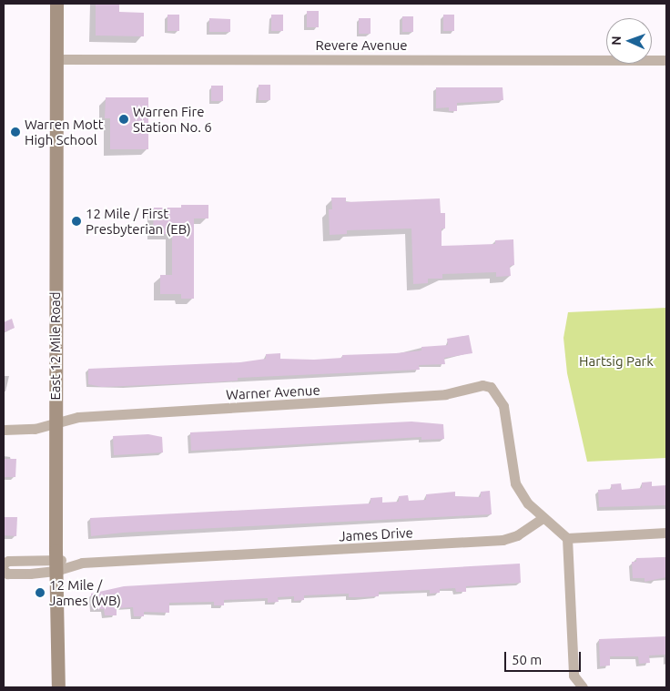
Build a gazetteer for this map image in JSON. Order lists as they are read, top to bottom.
{
  "streets": {
    "main road": ["East 12 Mile Road"],
    "street": ["Revere Avenue", "Warner Avenue", "James Drive"]
  },
  "crossings": [
    ["Revere Avenue", "East 12 Mile Road"],
    ["East 12 Mile Road", "Warner Avenue"],
    ["East 12 Mile Road", "James Drive"],
    ["Warner Avenue", "James Drive"]
  ],
  "parks": ["Hartsig Park"],
  "places": [
    "Warren Fire Station No. 6",
    "Warren Mott High School",
    "12 Mile / First Presbyterian (EB)",
    "12 Mile / James (WB)"
  ],
  "scale_bar": "50 m",
  "north": "left"
}
